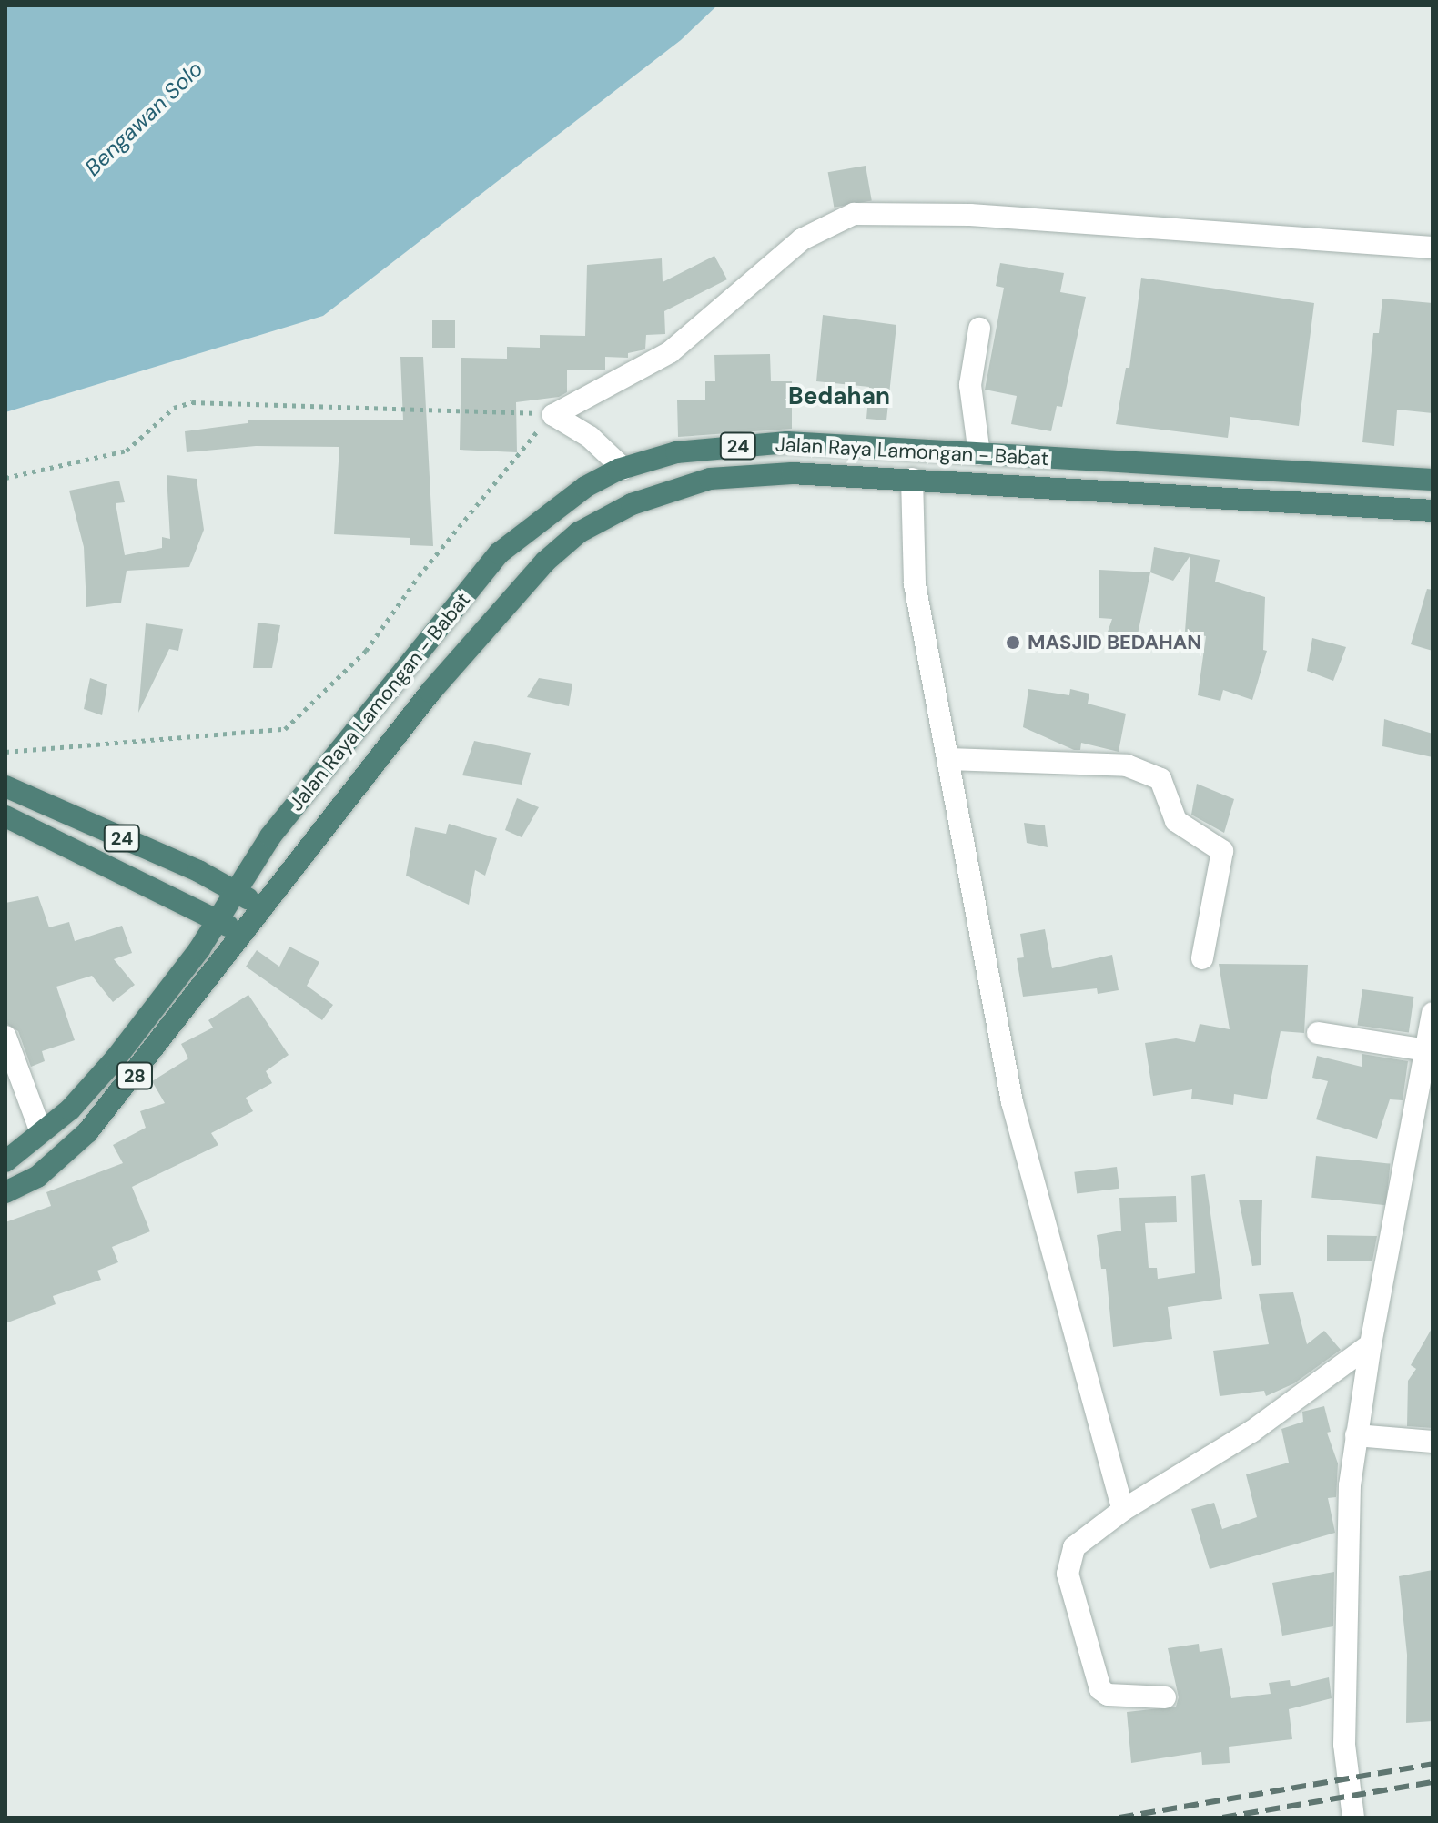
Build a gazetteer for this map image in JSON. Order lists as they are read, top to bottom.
{
  "streets": {
    "highway": ["24", "Jalan Raya Lamongan - Babat", "28"]
  },
  "crossings": [
    ["24", "Jalan Raya Lamongan - Babat"],
    ["24", "28"],
    ["Jalan Raya Lamongan - Babat", "28"]
  ],
  "districts": ["Bedahan"],
  "water": ["Bengawan Solo"],
  "places": ["MASJID BEDAHAN"]
}
